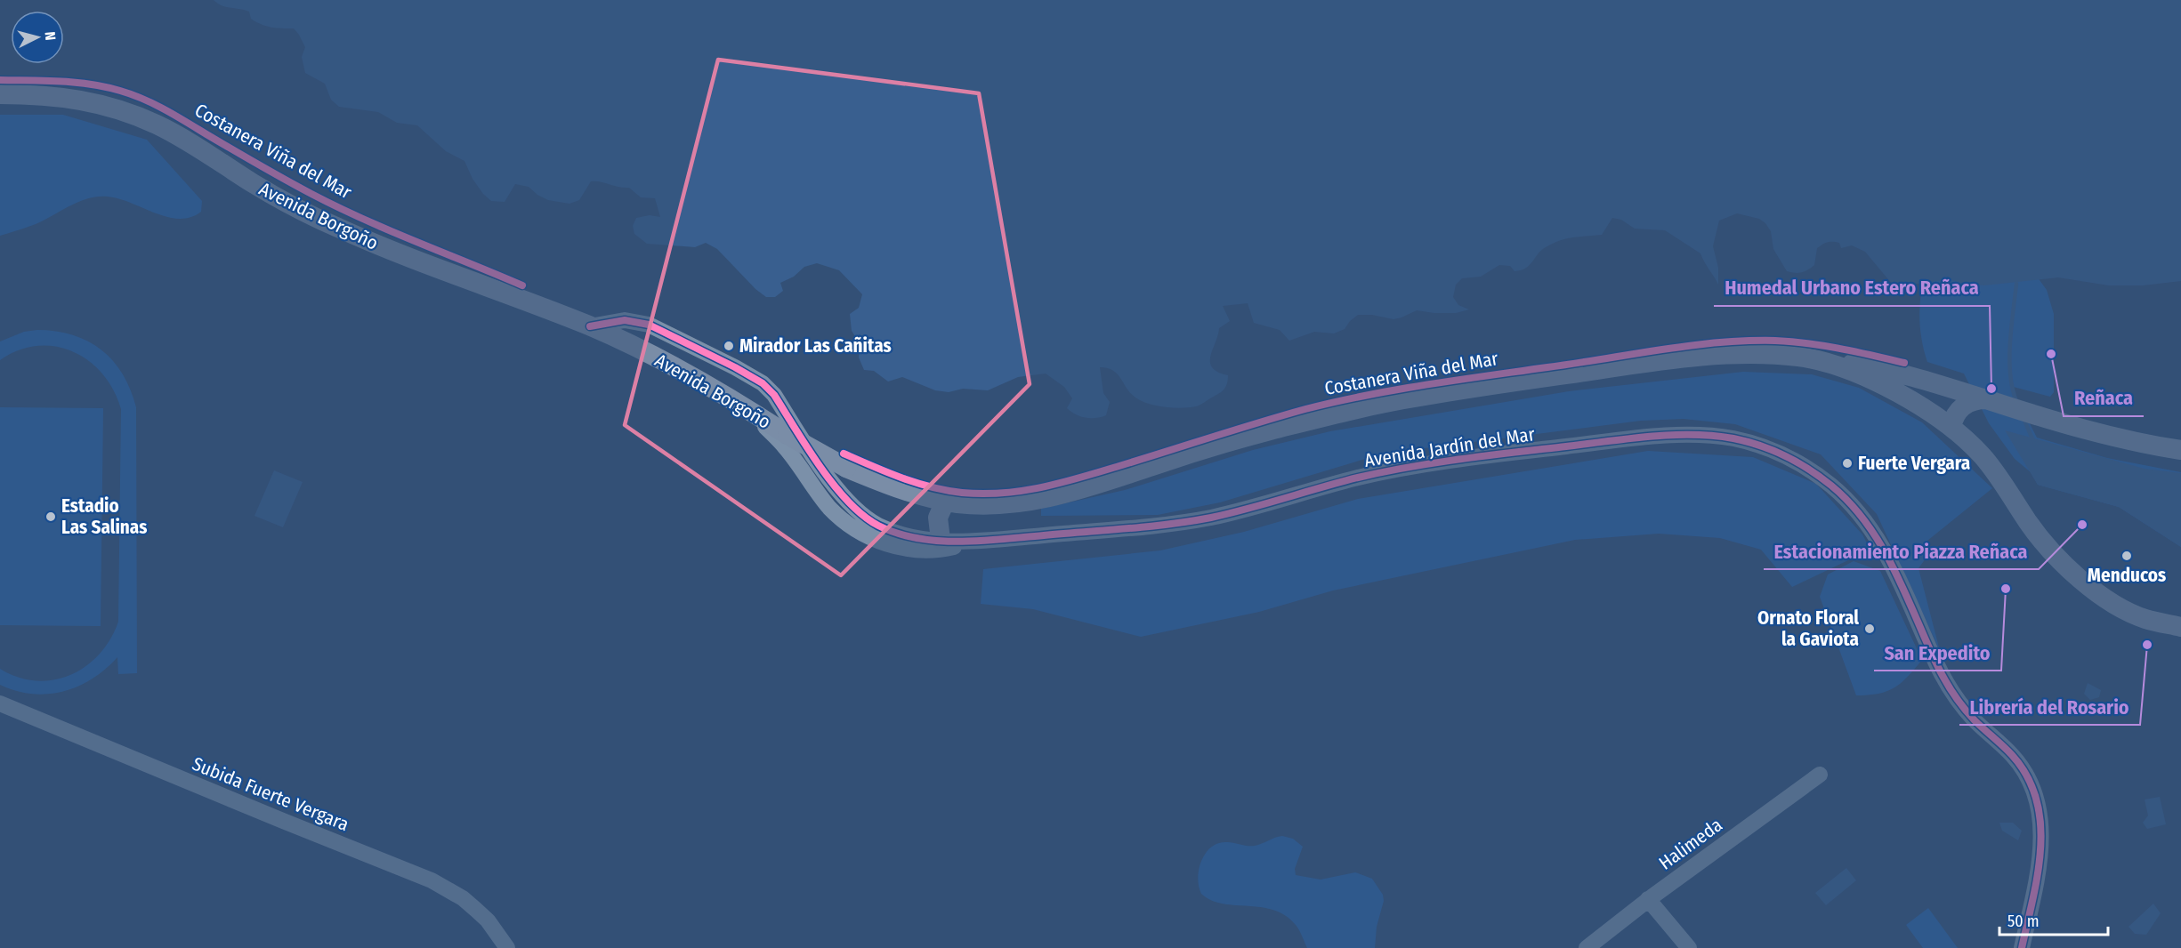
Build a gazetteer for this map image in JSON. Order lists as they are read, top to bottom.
{
  "streets": {
    "main road": ["Avenida Borgoño"],
    "street": ["Avenida Jardín del Mar", "Subida Fuerte Vergara", "Halimeda"],
    "cycle path": ["Costanera Viña del Mar"]
  },
  "crossings": [
    ["Avenida Borgoño", "Avenida Jardín del Mar"]
  ],
  "places": [
    "Mirador Las Cañitas",
    "Reñaca",
    "Humedal Urbano Estero Reñaca",
    "Fuerte Vergara",
    "Estadio Las Salinas",
    "Estacionamiento Piazza Reñaca",
    "Menducos",
    "San Expedito",
    "Ornato Floral la Gaviota",
    "Librería del Rosario"
  ],
  "scale_bar": "50 m",
  "north": "right"
}
